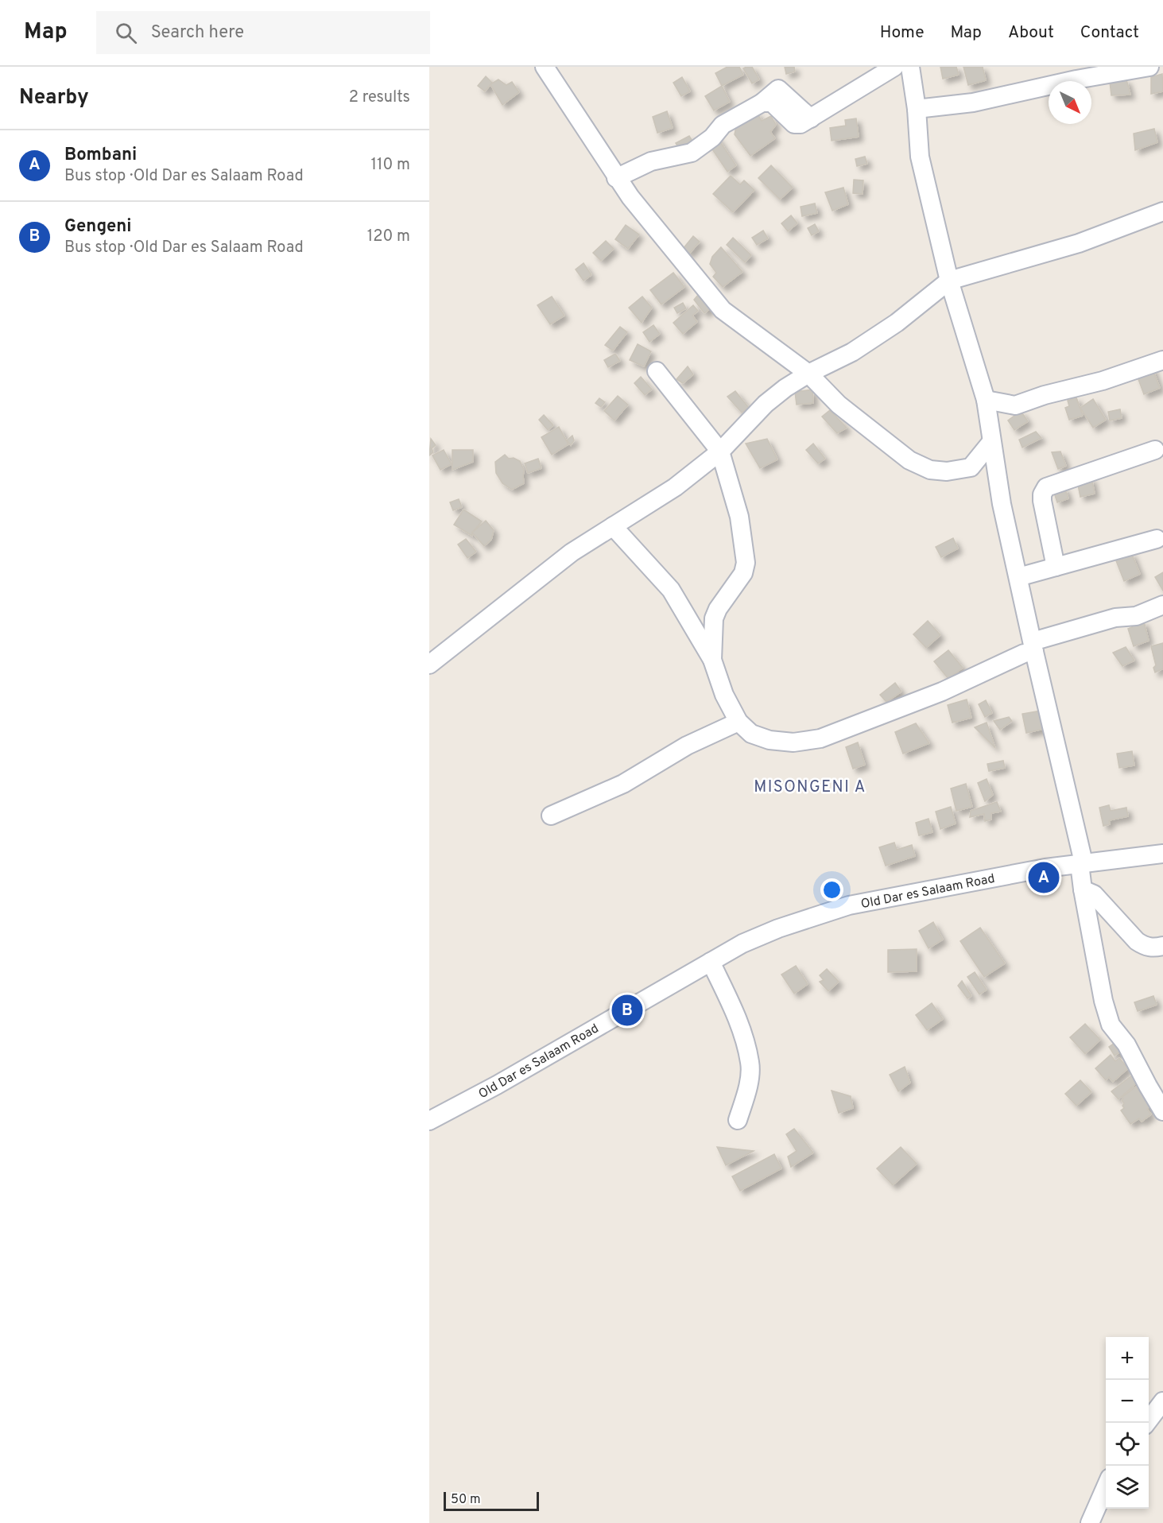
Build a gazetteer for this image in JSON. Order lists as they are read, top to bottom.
{
  "streets": {
    "street": ["Old Dar es Salaam Road"]
  },
  "districts": ["MISONGENI A"],
  "scale_bar": "50 m",
  "north": "bottom right",
  "page": {
    "header": "Map",
    "search": "Search here",
    "nav": [
      "Home",
      "Map",
      "About",
      "Contact"
    ],
    "heading": ["Nearby", "2 results"],
    "list": [
      {
        "mark": "A",
        "name": "Bombani",
        "note": "Bus stop · Old Dar es Salaam Road",
        "value": "110 m"
      },
      {
        "mark": "B",
        "name": "Gengeni",
        "note": "Bus stop · Old Dar es Salaam Road",
        "value": "120 m"
      }
    ],
    "pins": ["A", "B"],
    "map_buttons": ["+", "−"],
    "scale": "50 m"
  }
}
